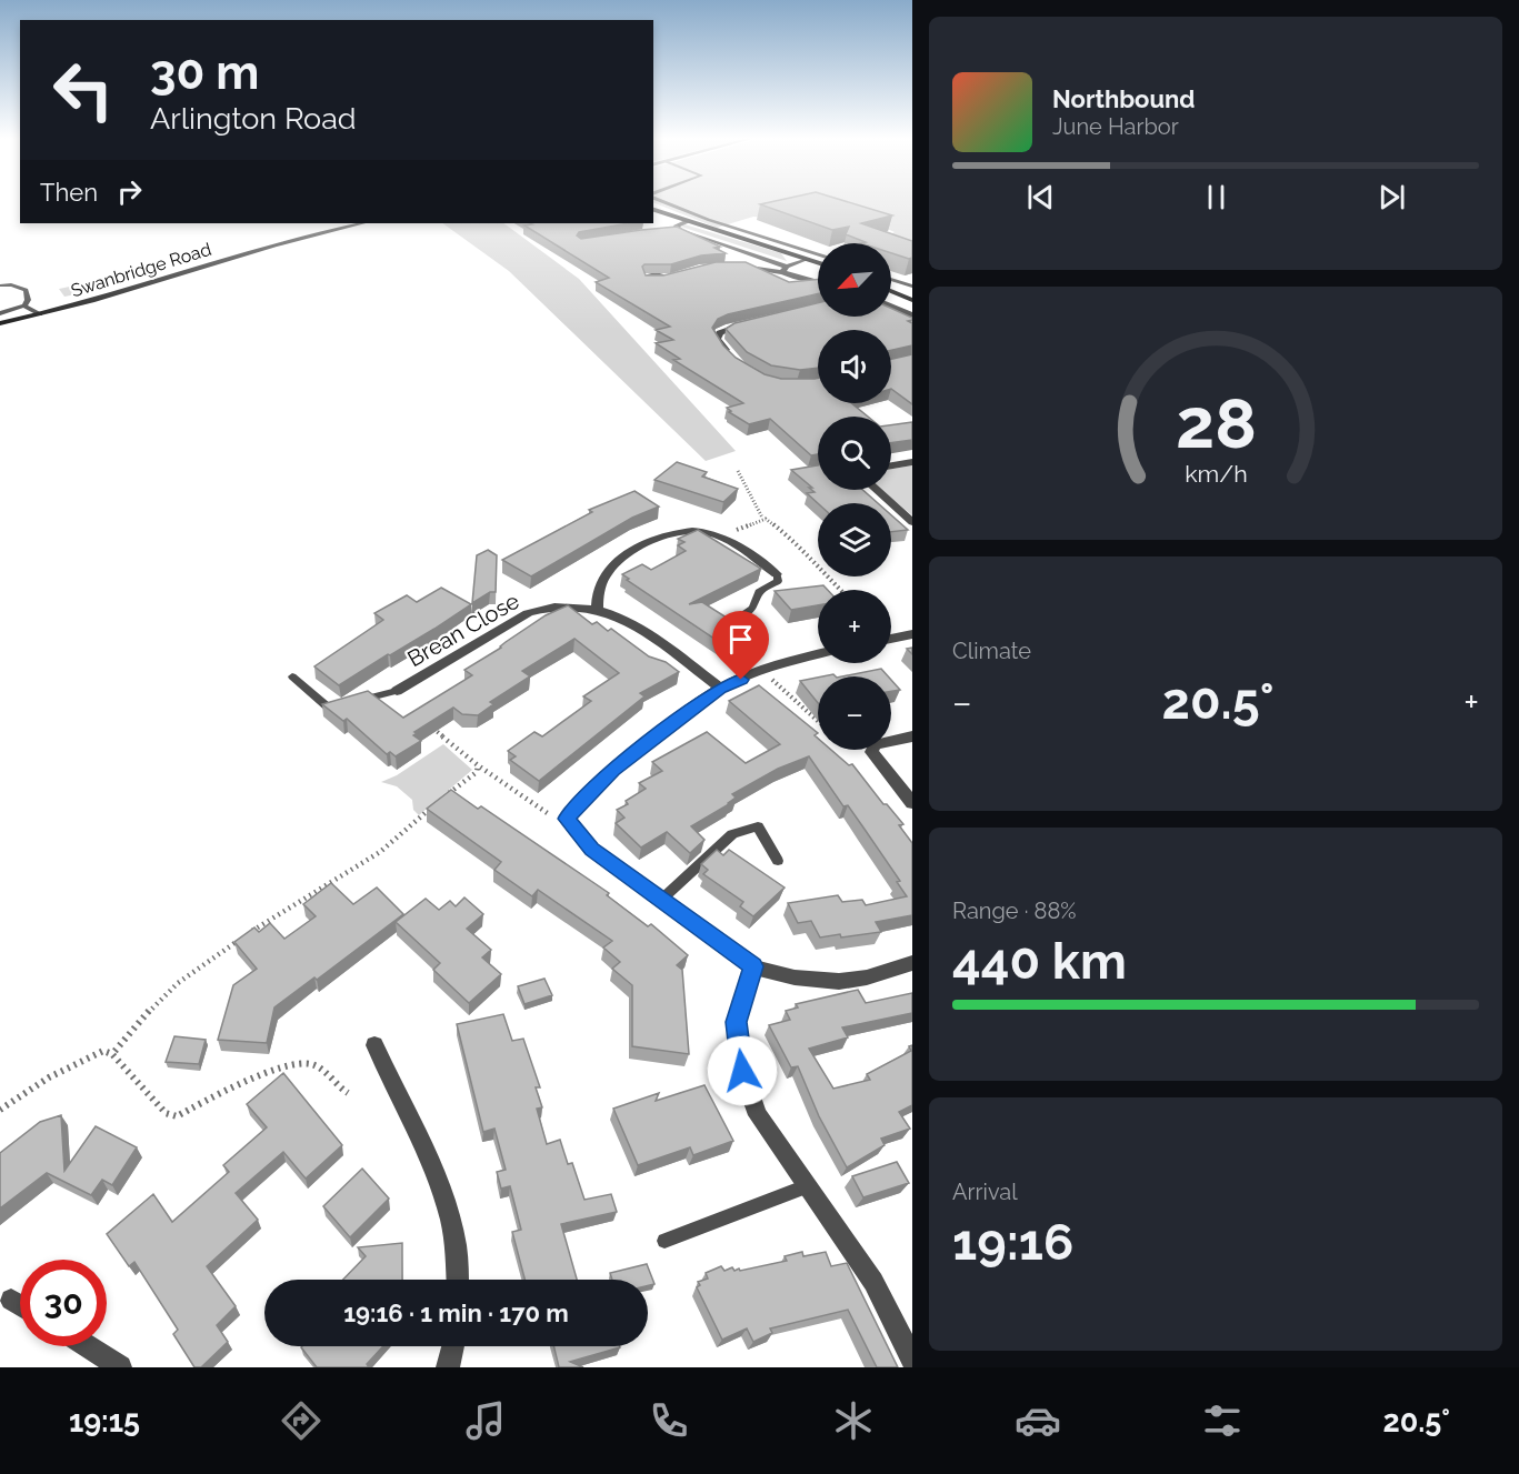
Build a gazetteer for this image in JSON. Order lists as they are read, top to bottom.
{
  "streets": {
    "street": ["Swanbridge Road", "Brean Close"]
  },
  "north": "bottom left",
  "page": {
    "turn": ["30 m", "Arlington Road"],
    "song": ["Northbound", "June Harbor"],
    "then": "Then",
    "map_buttons": ["+", "−"],
    "tile": [
      "Climate",
      ["Range · 88%", "440 km"],
      ["Arrival", "19:16"]
    ],
    "heat": ["−", "20.5°", "+"],
    "limit": "30",
    "trip": "19:16 · 1 min · 170 m",
    "tabs": ["19:15", "20.5°"],
    "gauge": ["28", "km/h"]
  }
}
